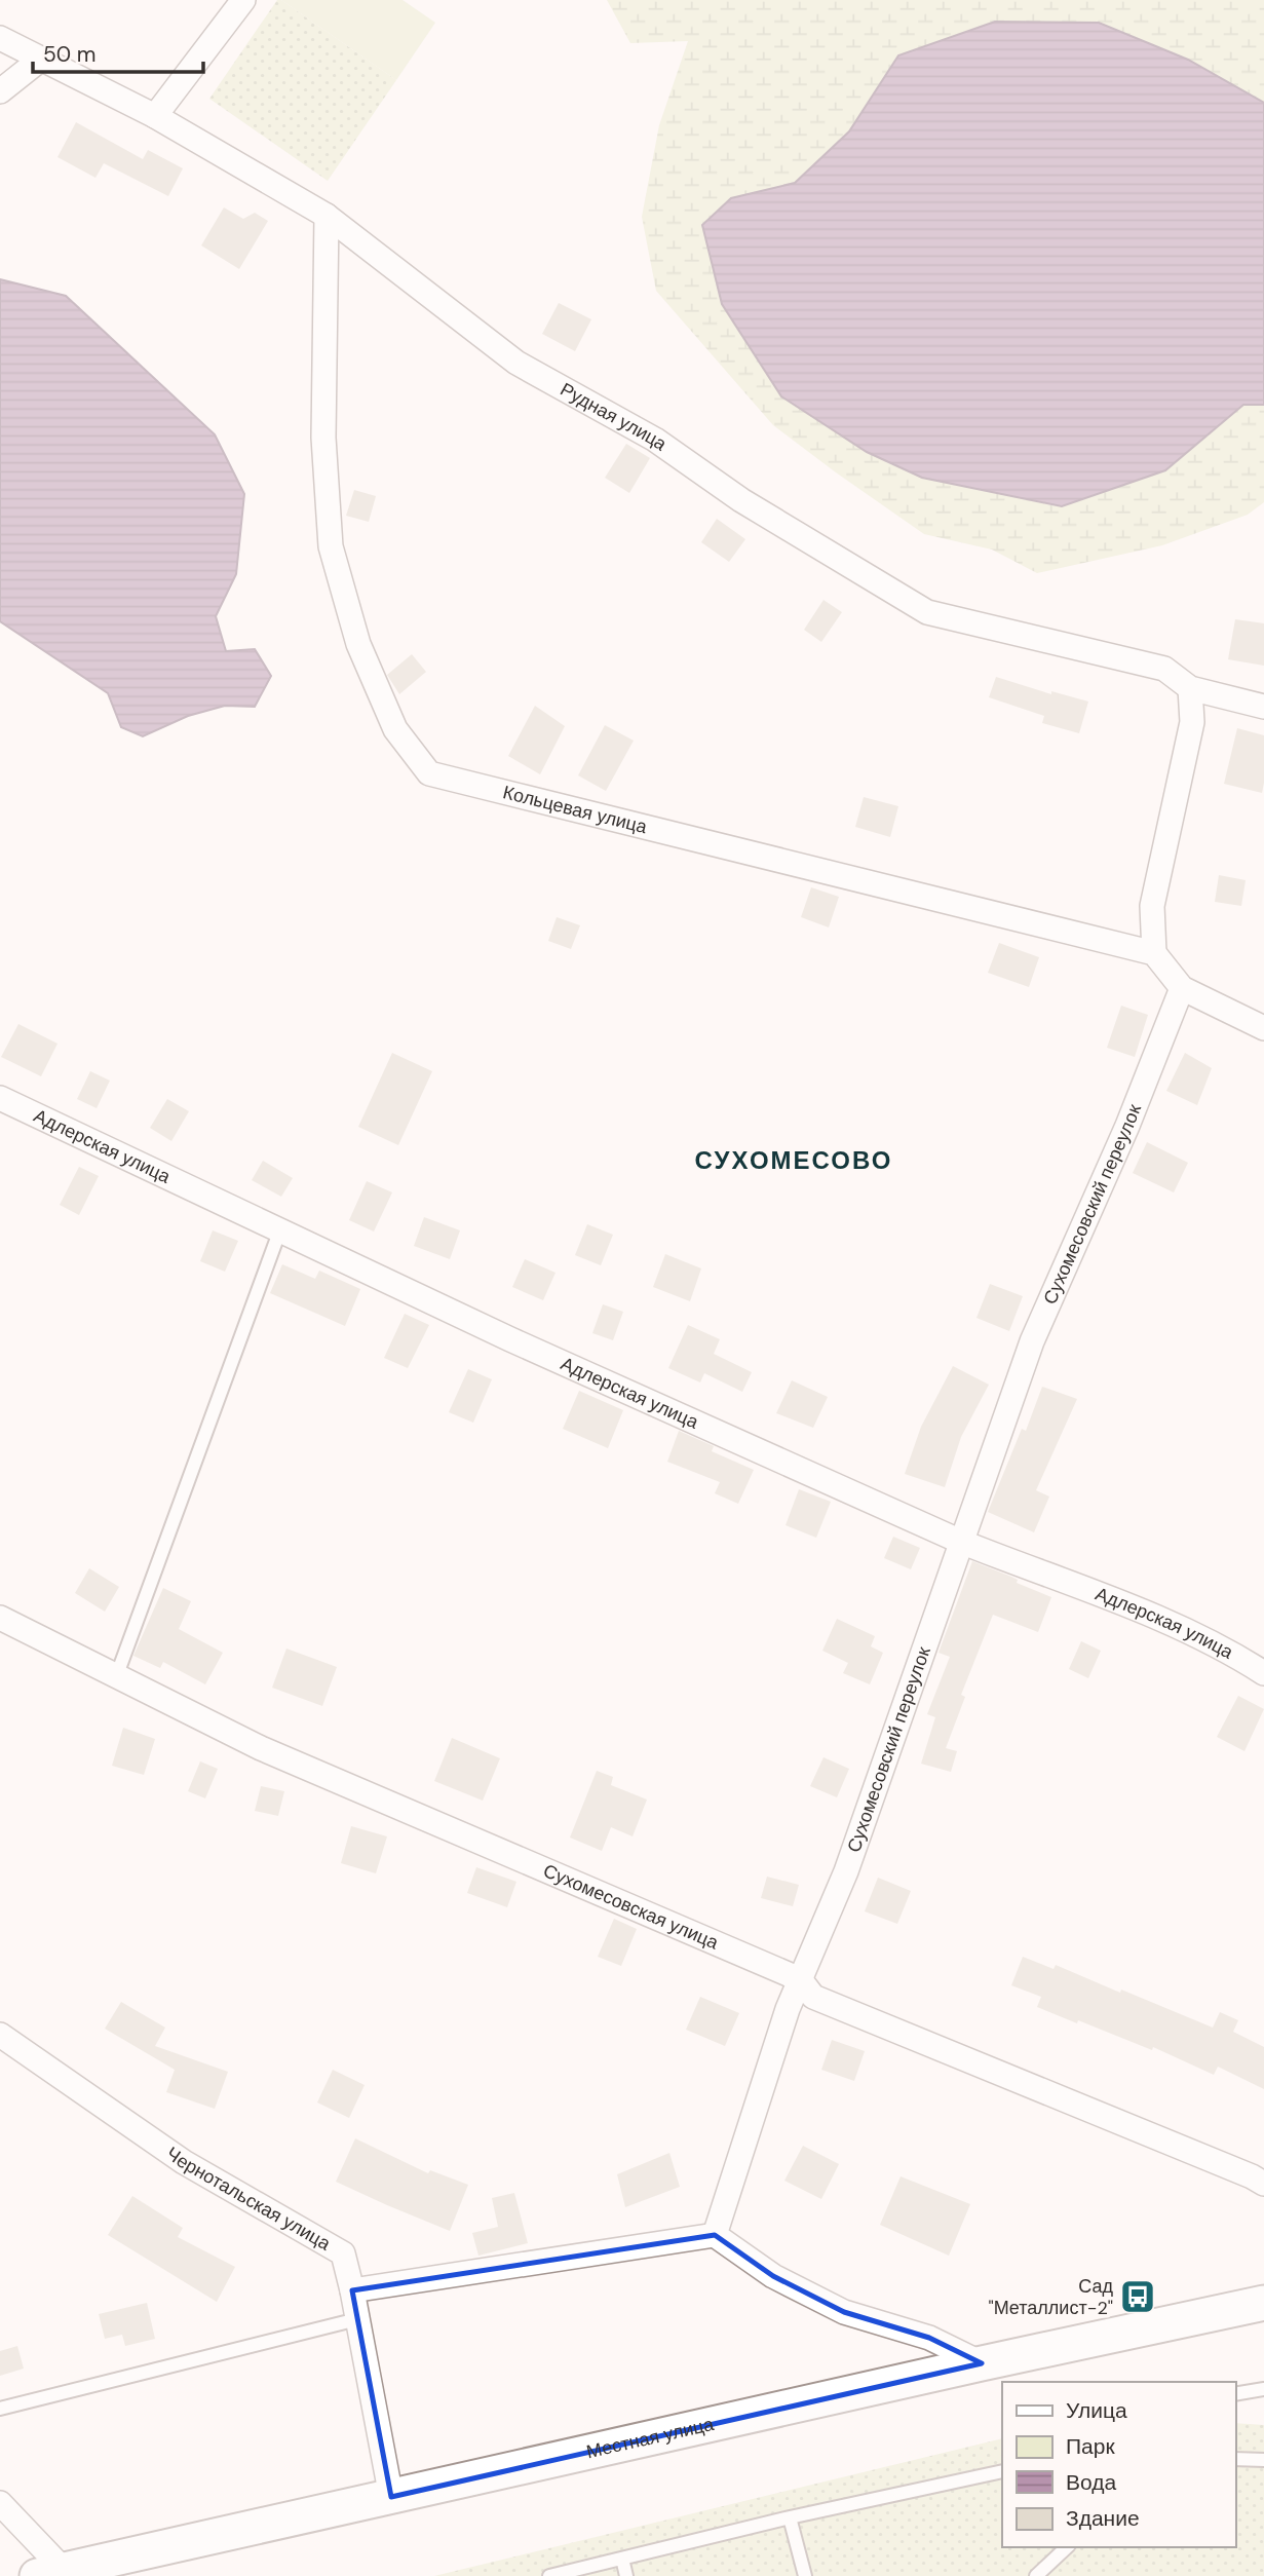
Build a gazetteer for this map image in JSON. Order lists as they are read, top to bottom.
{
  "streets": {
    "main road": ["Местная улица"],
    "street": [
      "Рудная улица",
      "Кольцевая улица",
      "Адлерская улица",
      "Сухомесовский переулок",
      "Сухомесовская улица",
      "Чернотальская улица"
    ]
  },
  "crossings": [
    ["Рудная улица", "Кольцевая улица"],
    ["Адлерская улица", "Сухомесовский переулок"],
    ["Сухомесовский переулок", "Сухомесовская улица"],
    ["Чернотальская улица", "Местная улица"]
  ],
  "districts": ["СУХОМЕСОВО"],
  "places": {
    "bus stop": ["Сад \"Металлист-2\""]
  },
  "legend": [
    "Улица",
    "Парк",
    "Вода",
    "Здание"
  ],
  "scale_bar": "50 m"
}
